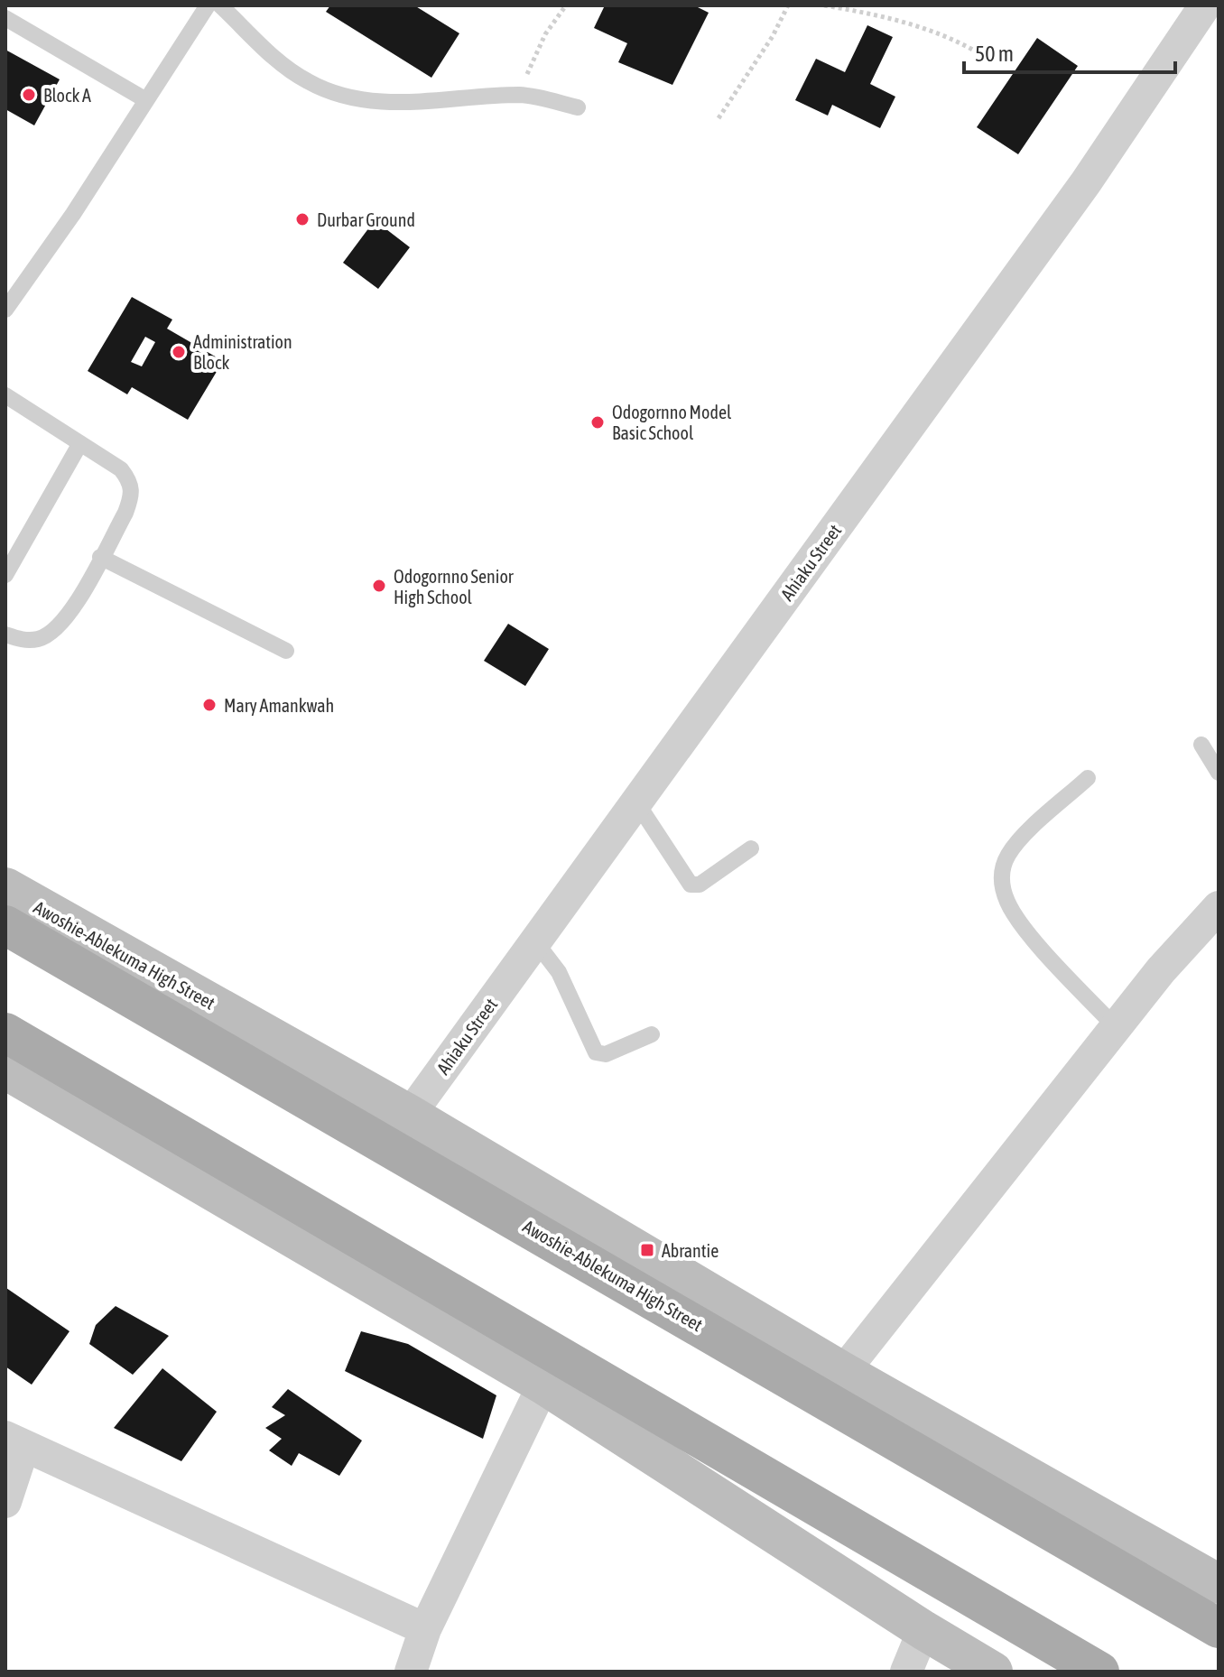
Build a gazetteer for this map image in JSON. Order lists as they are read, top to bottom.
{
  "streets": {
    "main road": ["Awoshie-Ablekuma High Street"],
    "street": ["Ahiaku Street"]
  },
  "crossings": [
    ["Ahiaku Street", "Awoshie-Ablekuma High Street"]
  ],
  "places": {
    "other": [
      "Block A",
      "Durbar Ground",
      "Administration Block",
      "Odogornno Model Basic School",
      "Odogornno Senior High School",
      "Mary Amankwah"
    ],
    "transit": ["Abrantie"]
  },
  "scale_bar": "50 m"
}
